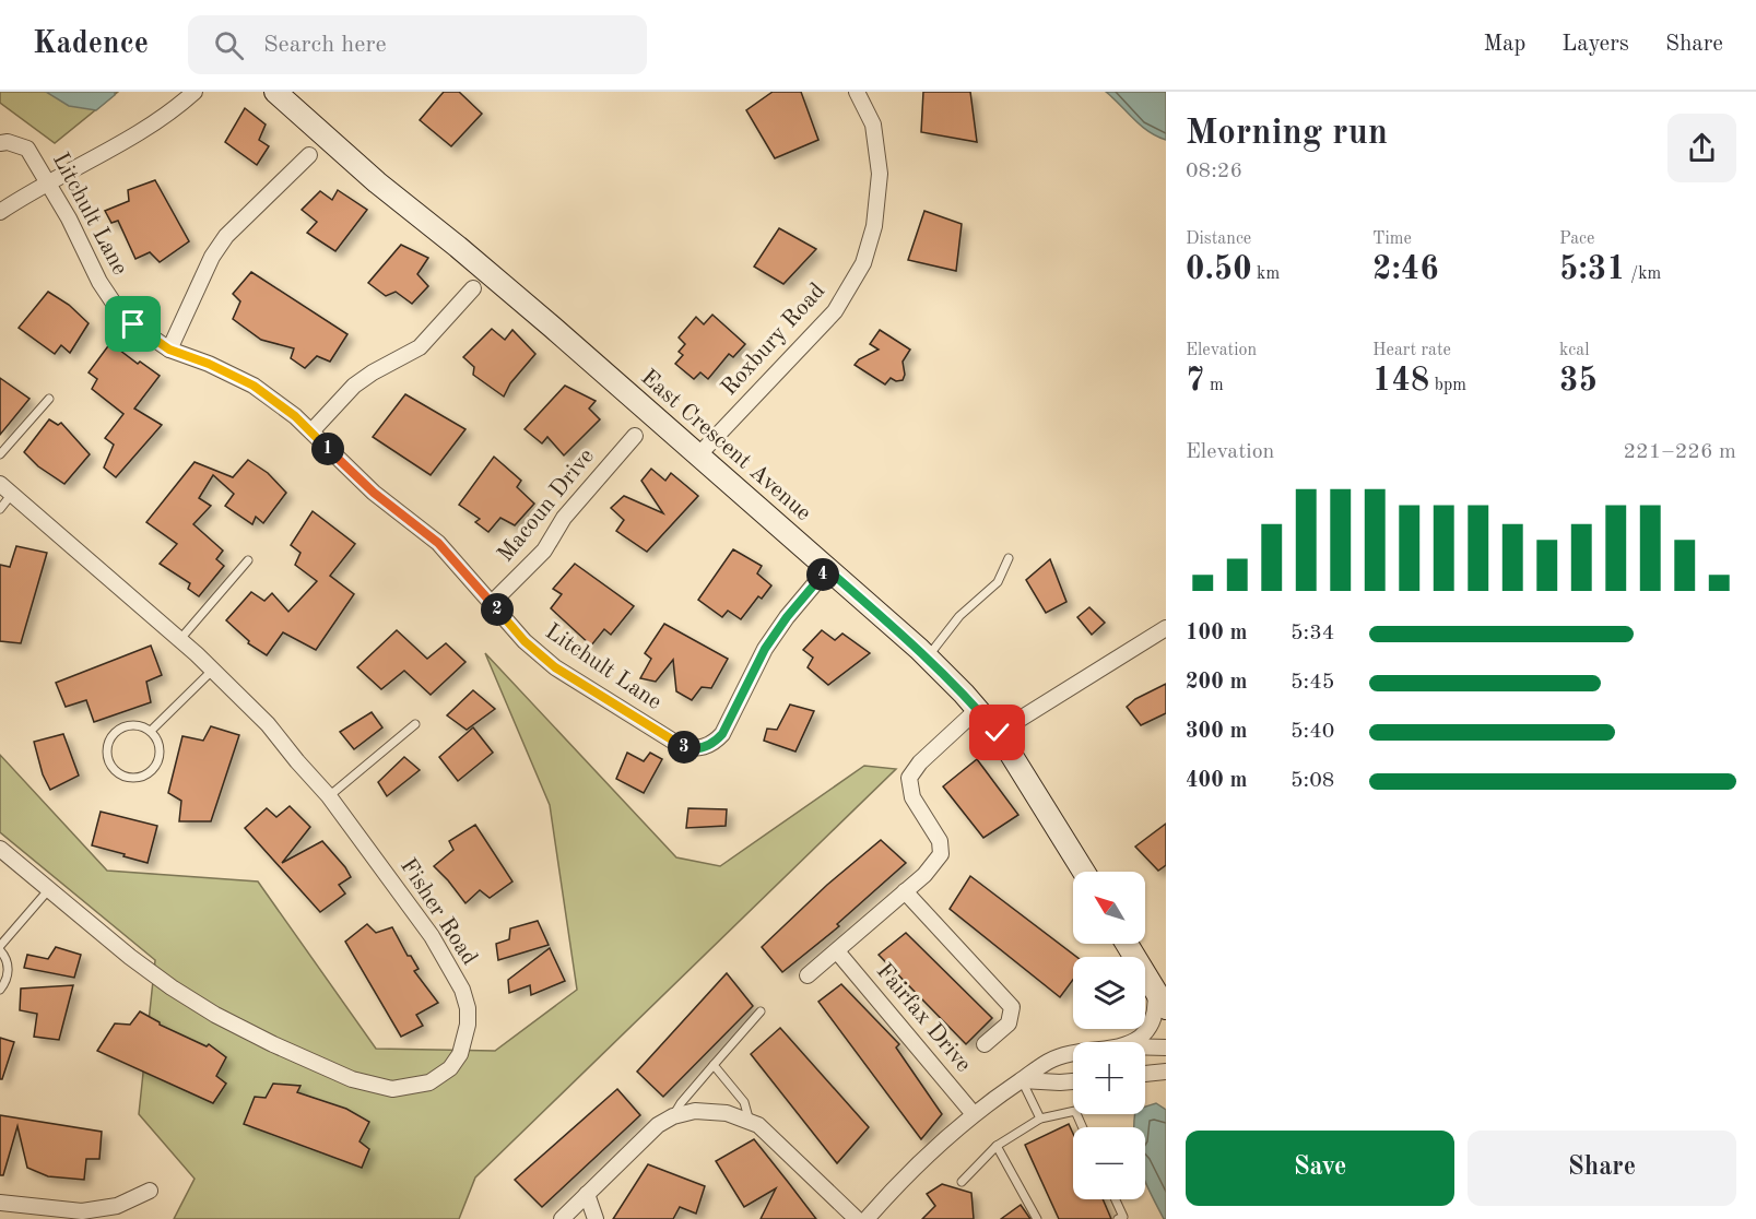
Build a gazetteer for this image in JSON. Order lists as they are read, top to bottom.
{
  "streets": {
    "street": [
      "Litchult Lane",
      "Roxbury Road",
      "East Crescent Avenue",
      "Macoun Drive",
      "Fisher Road",
      "Fairfax Drive"
    ]
  },
  "crossings": [
    ["Litchult Lane", "East Crescent Avenue"],
    ["Litchult Lane", "Macoun Drive"],
    ["Roxbury Road", "East Crescent Avenue"]
  ],
  "north": "top left",
  "page": {
    "header": "Kadence",
    "search": "Search here",
    "nav": ["Map", "Layers", "Share"],
    "heading": ["Morning run", "08:26"],
    "stats": [
      ["Distance", "0.50 km"],
      ["Time", "2:46"],
      ["Pace", "5:31 /km"],
      ["Elevation", "7 m"],
      ["Heart rate", "148 bpm"],
      ["kcal", "35"]
    ],
    "chart": ["Elevation", "221–226 m"],
    "pins": [
      "1",
      "4",
      "2",
      "3"
    ],
    "list": [
      {
        "name": "100 m",
        "note": "5:34"
      },
      {
        "name": "200 m",
        "note": "5:45"
      },
      {
        "name": "300 m",
        "note": "5:40"
      },
      {
        "name": "400 m",
        "note": "5:08"
      }
    ],
    "map_buttons": ["+", "−"],
    "buttons": ["Save", "Share"]
  }
}
